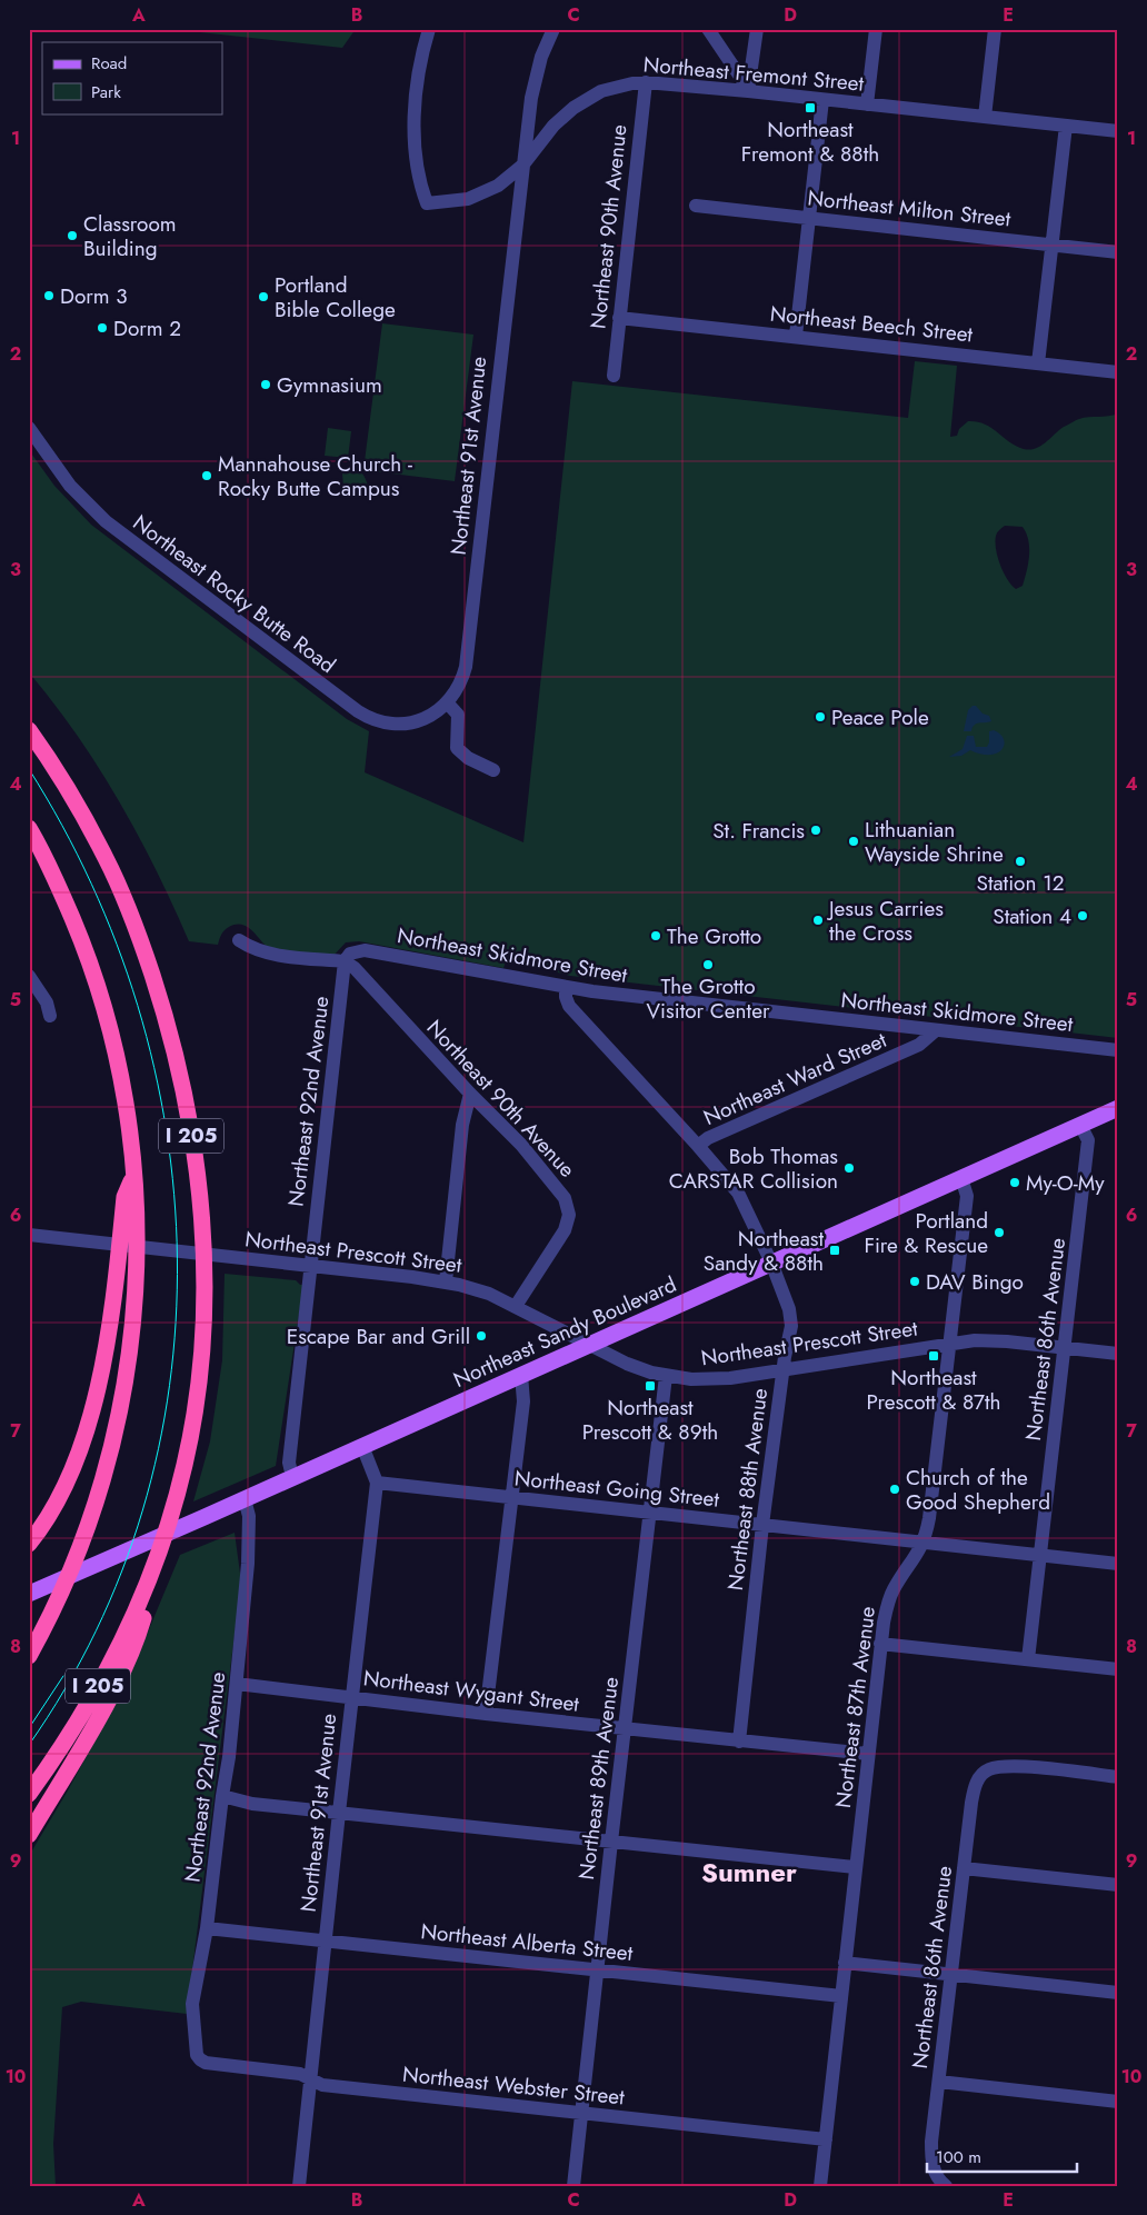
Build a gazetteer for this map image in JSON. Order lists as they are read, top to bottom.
{
  "streets": {
    "highway": ["I 205"],
    "main road": ["Northeast Sandy Boulevard"],
    "street": [
      "Northeast Fremont Street",
      "Northeast Milton Street",
      "Northeast 90th Avenue",
      "Northeast Beech Street",
      "Northeast 91st Avenue",
      "Northeast Rocky Butte Road",
      "Northeast Skidmore Street",
      "Northeast Ward Street",
      "Northeast 92nd Avenue",
      "Northeast Prescott Street",
      "Northeast 86th Avenue",
      "Northeast Going Street",
      "Northeast 88th Avenue",
      "Northeast Wygant Street",
      "Northeast 87th Avenue",
      "Northeast 89th Avenue",
      "Northeast Alberta Street",
      "Northeast Webster Street"
    ]
  },
  "crossings": [
    ["Northeast Fremont Street", "Northeast 90th Avenue"],
    ["Northeast Fremont Street", "Northeast 91st Avenue"],
    ["Northeast 90th Avenue", "Northeast Beech Street"],
    ["Northeast 90th Avenue", "Northeast Skidmore Street"],
    ["Northeast 90th Avenue", "Northeast 92nd Avenue"],
    ["Northeast 90th Avenue", "Northeast Prescott Street"],
    ["Northeast 91st Avenue", "Northeast Rocky Butte Road"],
    ["Northeast 91st Avenue", "Northeast Sandy Boulevard"],
    ["Northeast 91st Avenue", "Northeast Going Street"],
    ["Northeast 91st Avenue", "Northeast Wygant Street"],
    ["Northeast 91st Avenue", "Northeast Alberta Street"],
    ["Northeast 91st Avenue", "Northeast Webster Street"],
    ["Northeast Skidmore Street", "Northeast Ward Street"],
    ["Northeast Skidmore Street", "Northeast 92nd Avenue"],
    ["Northeast Skidmore Street", "Northeast 88th Avenue"],
    ["Northeast Ward Street", "Northeast 88th Avenue"],
    ["Northeast 92nd Avenue", "Northeast Prescott Street"],
    ["Northeast 92nd Avenue", "Northeast Sandy Boulevard"],
    ["Northeast 92nd Avenue", "Northeast Wygant Street"],
    ["Northeast 92nd Avenue", "Northeast Alberta Street"],
    ["Northeast 92nd Avenue", "Northeast Webster Street"],
    ["Northeast Prescott Street", "Northeast Sandy Boulevard"],
    ["Northeast Prescott Street", "Northeast 86th Avenue"],
    ["Northeast Prescott Street", "Northeast 88th Avenue"],
    ["Northeast Prescott Street", "Northeast 87th Avenue"],
    ["Northeast Prescott Street", "Northeast 89th Avenue"],
    ["Northeast Sandy Boulevard", "Northeast 86th Avenue"],
    ["Northeast Sandy Boulevard", "Northeast 88th Avenue"],
    ["Northeast Sandy Boulevard", "Northeast 87th Avenue"],
    ["Northeast 86th Avenue", "Northeast Going Street"],
    ["Northeast Going Street", "Northeast 88th Avenue"],
    ["Northeast Going Street", "Northeast 87th Avenue"],
    ["Northeast Going Street", "Northeast 89th Avenue"],
    ["Northeast 88th Avenue", "Northeast Wygant Street"],
    ["Northeast Wygant Street", "Northeast 87th Avenue"],
    ["Northeast Wygant Street", "Northeast 89th Avenue"],
    ["Northeast 87th Avenue", "Northeast Alberta Street"],
    ["Northeast 87th Avenue", "Northeast Webster Street"],
    ["Northeast 89th Avenue", "Northeast Alberta Street"],
    ["Northeast 89th Avenue", "Northeast Webster Street"]
  ],
  "districts": ["Sumner"],
  "places": {
    "transit": [
      "Northeast Fremont & 88th",
      "Northeast Sandy & 88th",
      "Northeast Prescott & 87th",
      "Northeast Prescott & 89th"
    ],
    "other": [
      "Classroom Building",
      "Dorm 3",
      "Portland Bible College",
      "Dorm 2",
      "Gymnasium",
      "Mannahouse Church - Rocky Butte Campus",
      "Peace Pole",
      "St. Francis",
      "Lithuanian Wayside Shrine",
      "Station 12",
      "Station 4",
      "Jesus Carries the Cross",
      "The Grotto",
      "The Grotto Visitor Center",
      "Bob Thomas CARSTAR Collision",
      "My-O-My",
      "Portland Fire & Rescue",
      "DAV Bingo",
      "Escape Bar and Grill",
      "Church of the Good Shepherd"
    ]
  },
  "legend": ["Road", "Park"],
  "scale_bar": "100 m",
  "grid": {
    "columns": [
      "A",
      "B",
      "C",
      "D",
      "E"
    ],
    "rows": [
      "1",
      "2",
      "3",
      "4",
      "5",
      "6",
      "7",
      "8",
      "9",
      "10"
    ]
  }
}
